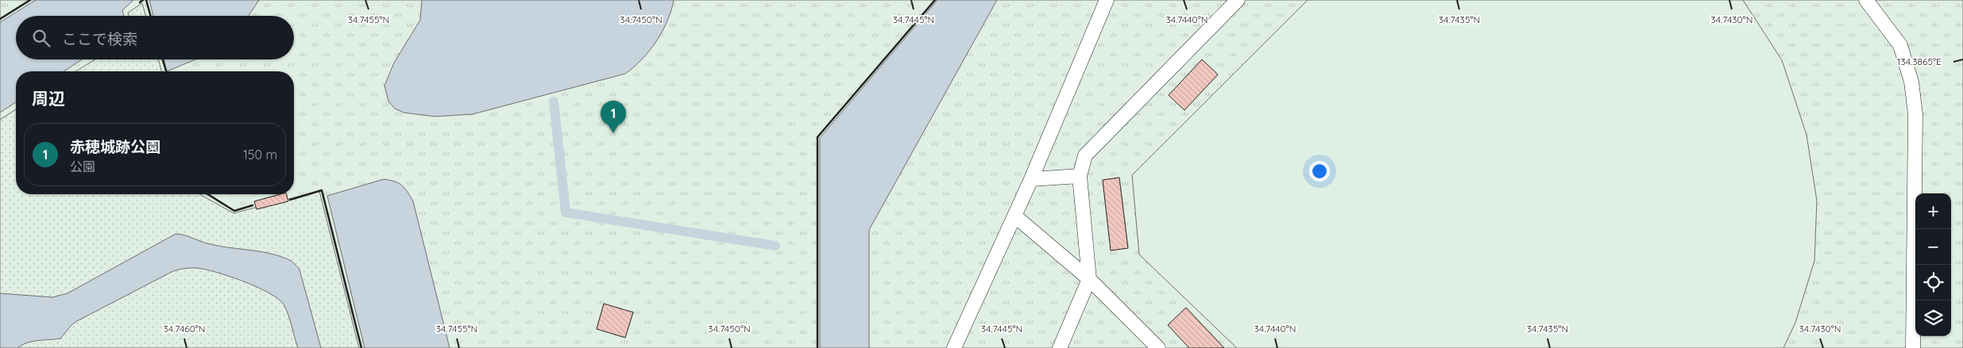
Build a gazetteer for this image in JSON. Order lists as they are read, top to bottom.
{
  "page": {
    "search": "ここで検索",
    "heading": "周辺",
    "pins": "1",
    "list": [
      {
        "mark": "1",
        "name": "赤穂城跡公園",
        "note": "公園",
        "value": "150 m"
      }
    ],
    "map_buttons": ["+", "−"]
  },
  "coordinates": [
    "34.7455°N",
    "34.7450°N",
    "34.7445°N",
    "34.7440°N",
    "34.7435°N",
    "34.7430°N",
    "134.3865°E",
    "34.7460°N"
  ]
}
